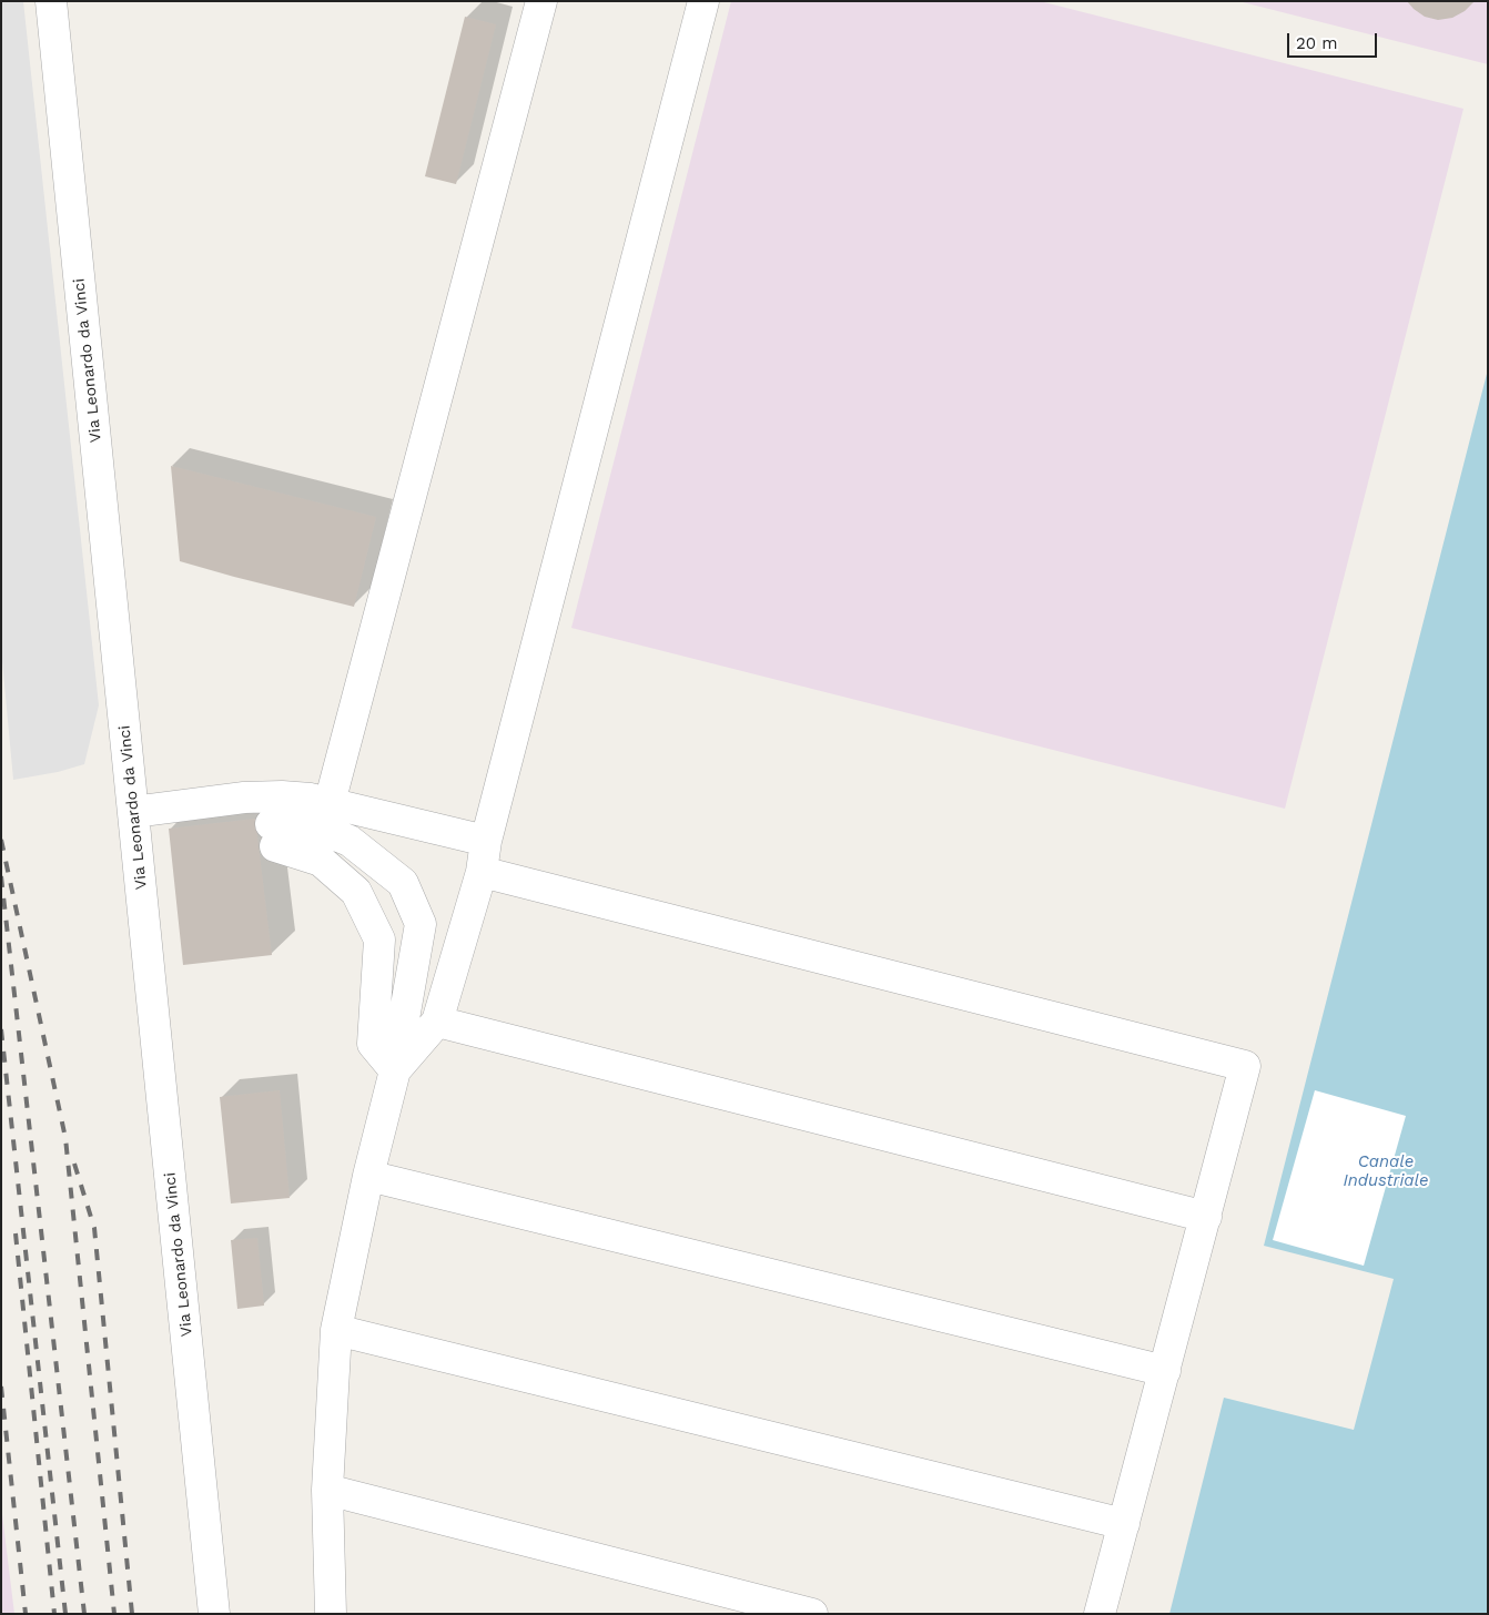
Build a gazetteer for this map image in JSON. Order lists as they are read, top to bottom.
{
  "streets": {
    "street": ["Via Leonardo da Vinci"]
  },
  "water": ["Canale Industriale"],
  "scale_bar": "20 m"
}
